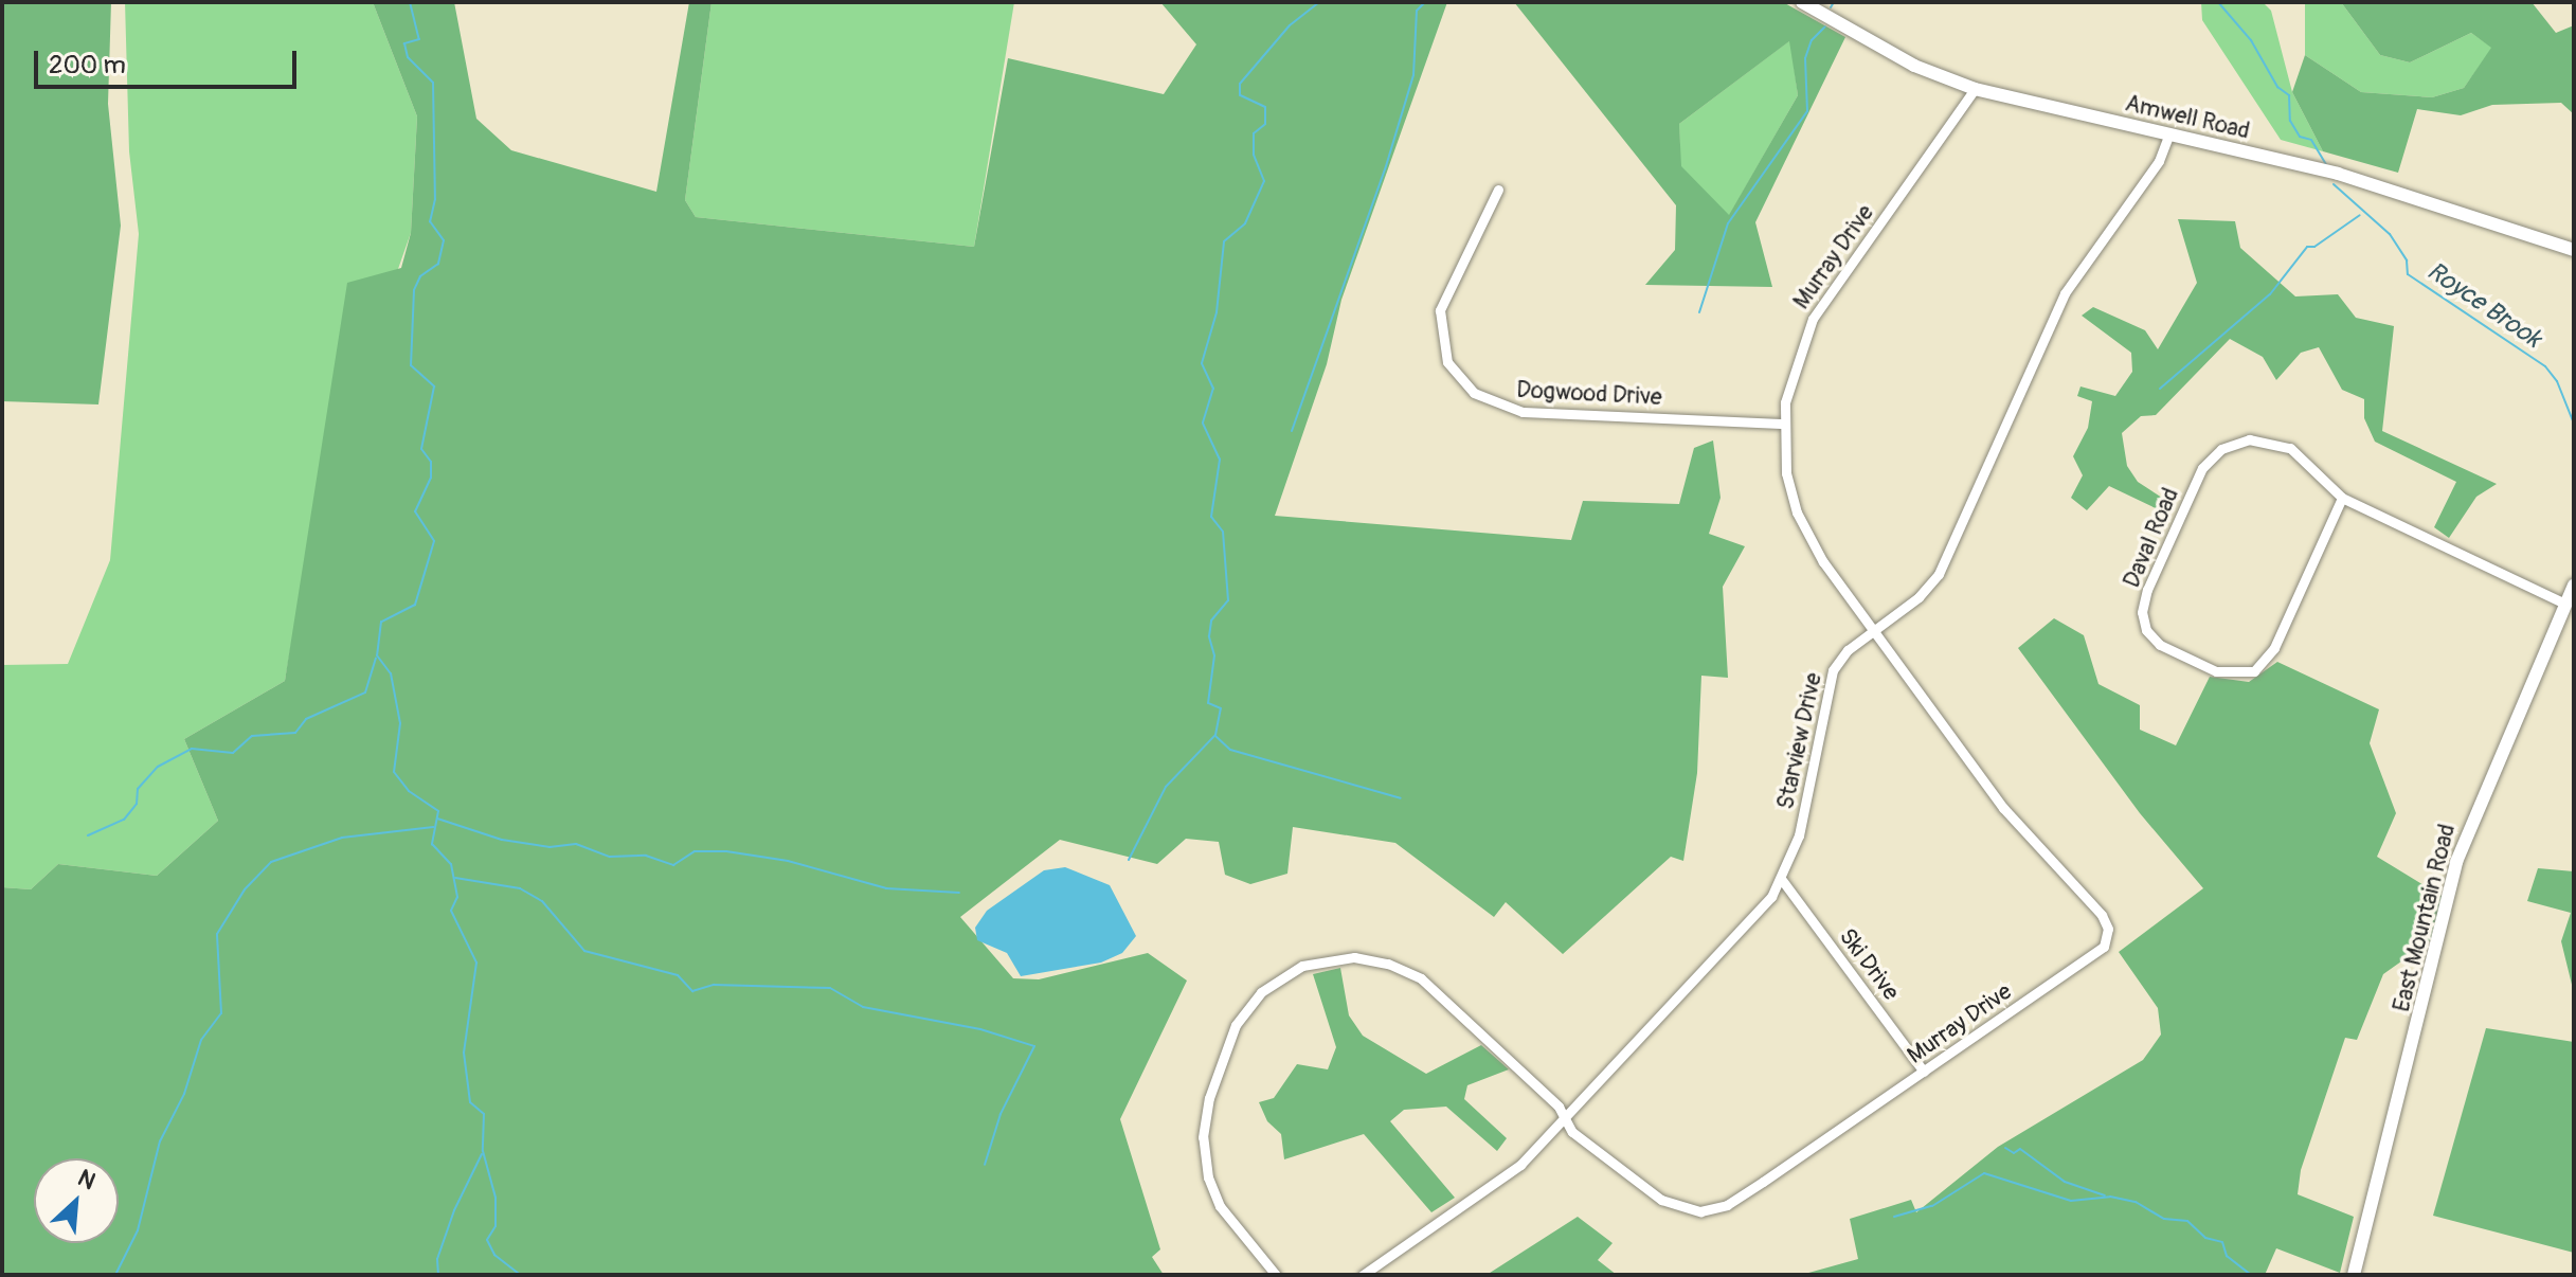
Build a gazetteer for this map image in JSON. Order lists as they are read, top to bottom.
{
  "streets": {
    "main road": ["Amwell Road", "East Mountain Road"],
    "street": [
      "Murray Drive",
      "Dogwood Drive",
      "Daval Road",
      "Starview Drive",
      "Ski Drive"
    ]
  },
  "crossings": [
    ["Amwell Road", "Murray Drive"],
    ["Amwell Road", "Starview Drive"],
    ["Murray Drive", "Dogwood Drive"],
    ["Murray Drive", "Starview Drive"],
    ["Murray Drive", "Ski Drive"],
    ["Daval Road", "East Mountain Road"],
    ["Starview Drive", "Ski Drive"]
  ],
  "water": ["Royce Brook"],
  "scale_bar": "200 m",
  "north": "top right"
}
